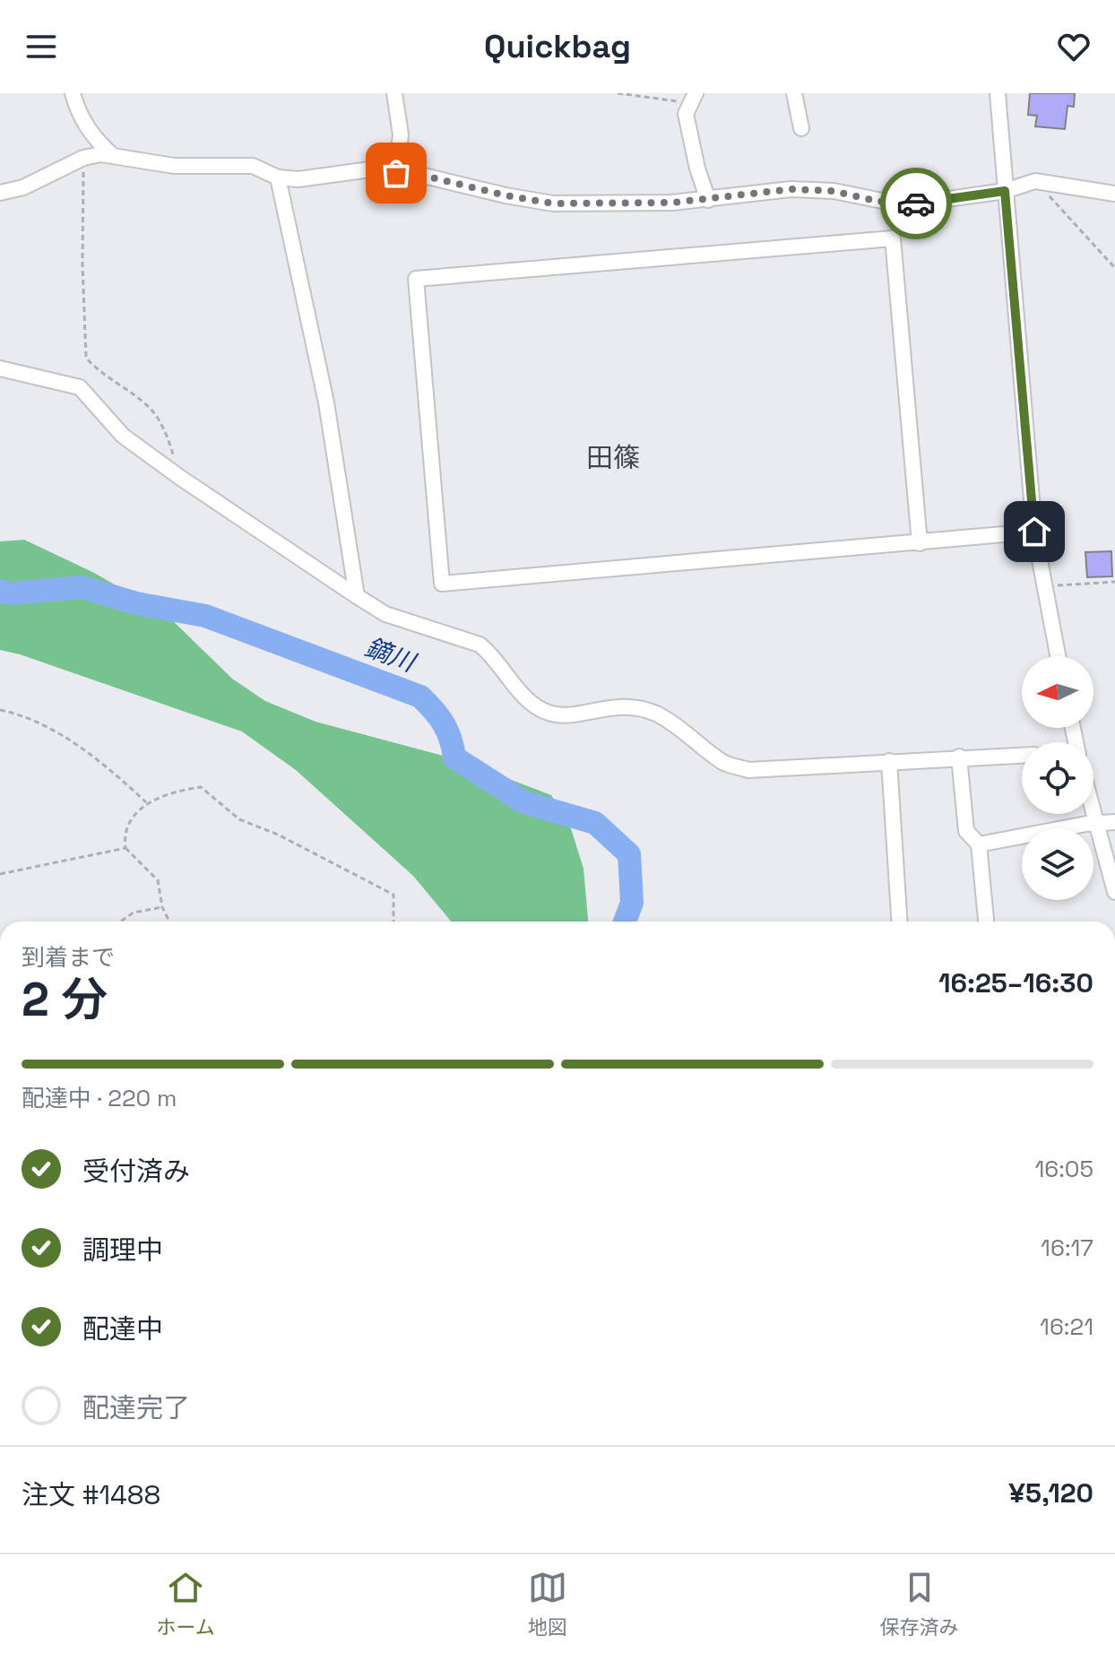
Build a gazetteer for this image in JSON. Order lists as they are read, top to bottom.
{
  "districts": ["田篠"],
  "water": ["鏑川"],
  "north": "left",
  "page": {
    "header": "Quickbag",
    "heading": ["2 分", "到着まで", "16:25–16:30"],
    "panel": ["注文 #1488", "¥5,120"],
    "bar": "配達中 · 220 m",
    "list": [
      ["受付済み", "16:05"],
      ["調理中", "16:17"],
      ["配達中", "16:21"],
      "配達完了"
    ],
    "tabs": ["ホーム", "地図", "保存済み"]
  }
}
